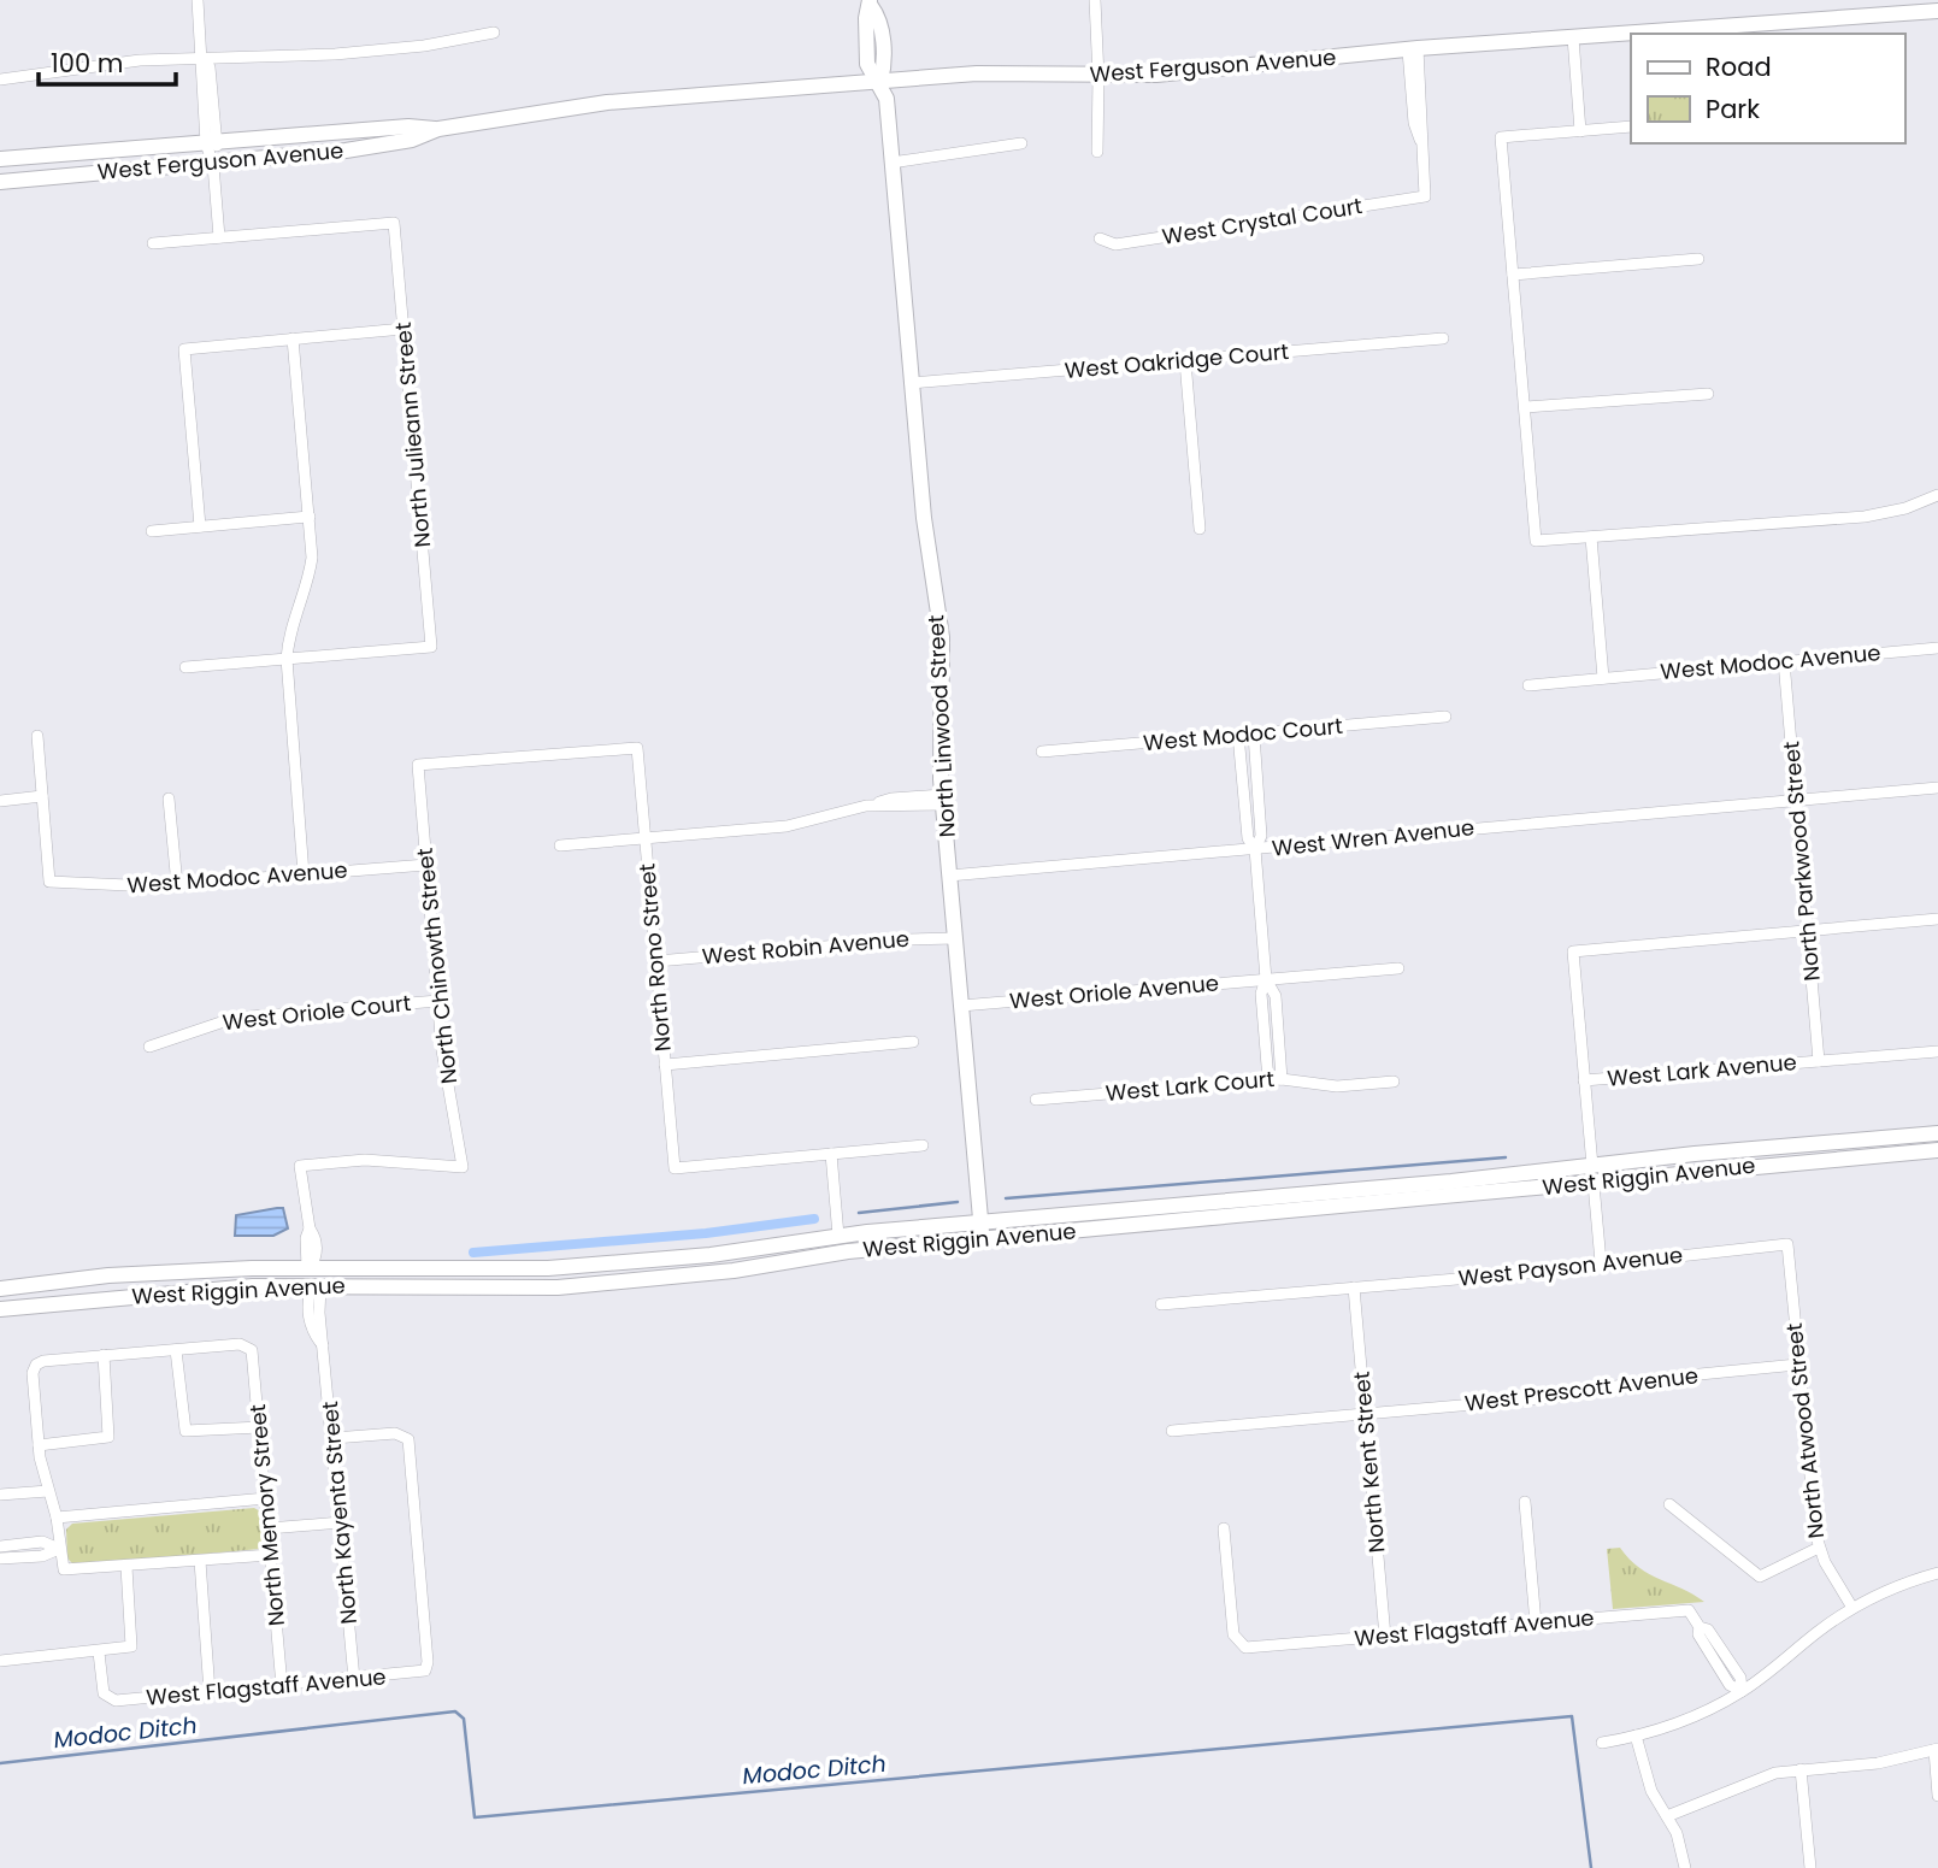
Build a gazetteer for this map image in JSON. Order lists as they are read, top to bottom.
{
  "streets": {
    "main road": ["West Ferguson Avenue", "North Linwood Street", "West Riggin Avenue"],
    "street": [
      "West Crystal Court",
      "West Oakridge Court",
      "North Julieann Street",
      "West Modoc Avenue",
      "West Modoc Court",
      "West Wren Avenue",
      "North Parkwood Street",
      "West Robin Avenue",
      "North Rono Street",
      "North Chinowth Street",
      "West Oriole Avenue",
      "West Oriole Court",
      "West Lark Avenue",
      "West Lark Court",
      "West Payson Avenue",
      "West Prescott Avenue",
      "North Atwood Street",
      "North Kent Street",
      "North Kayenta Street",
      "North Memory Street",
      "West Flagstaff Avenue"
    ]
  },
  "crossings": [
    ["West Ferguson Avenue", "West Crystal Court"],
    ["West Ferguson Avenue", "North Linwood Street"],
    ["West Oakridge Court", "North Linwood Street"],
    ["West Modoc Avenue", "North Parkwood Street"],
    ["West Modoc Avenue", "North Chinowth Street"],
    ["North Linwood Street", "West Wren Avenue"],
    ["North Linwood Street", "West Robin Avenue"],
    ["North Linwood Street", "West Oriole Avenue"],
    ["North Linwood Street", "West Riggin Avenue"],
    ["West Wren Avenue", "North Parkwood Street"],
    ["North Parkwood Street", "West Lark Avenue"],
    ["West Robin Avenue", "North Rono Street"],
    ["North Rono Street", "North Chinowth Street"],
    ["North Chinowth Street", "West Oriole Court"],
    ["North Chinowth Street", "West Riggin Avenue"],
    ["West Riggin Avenue", "North Kayenta Street"],
    ["West Payson Avenue", "North Atwood Street"],
    ["West Payson Avenue", "North Kent Street"],
    ["West Prescott Avenue", "North Atwood Street"],
    ["West Prescott Avenue", "North Kent Street"],
    ["North Kent Street", "West Flagstaff Avenue"],
    ["North Kayenta Street", "West Flagstaff Avenue"],
    ["North Memory Street", "West Flagstaff Avenue"]
  ],
  "water": ["Modoc Ditch"],
  "legend": ["Road", "Park"],
  "scale_bar": "100 m"
}
